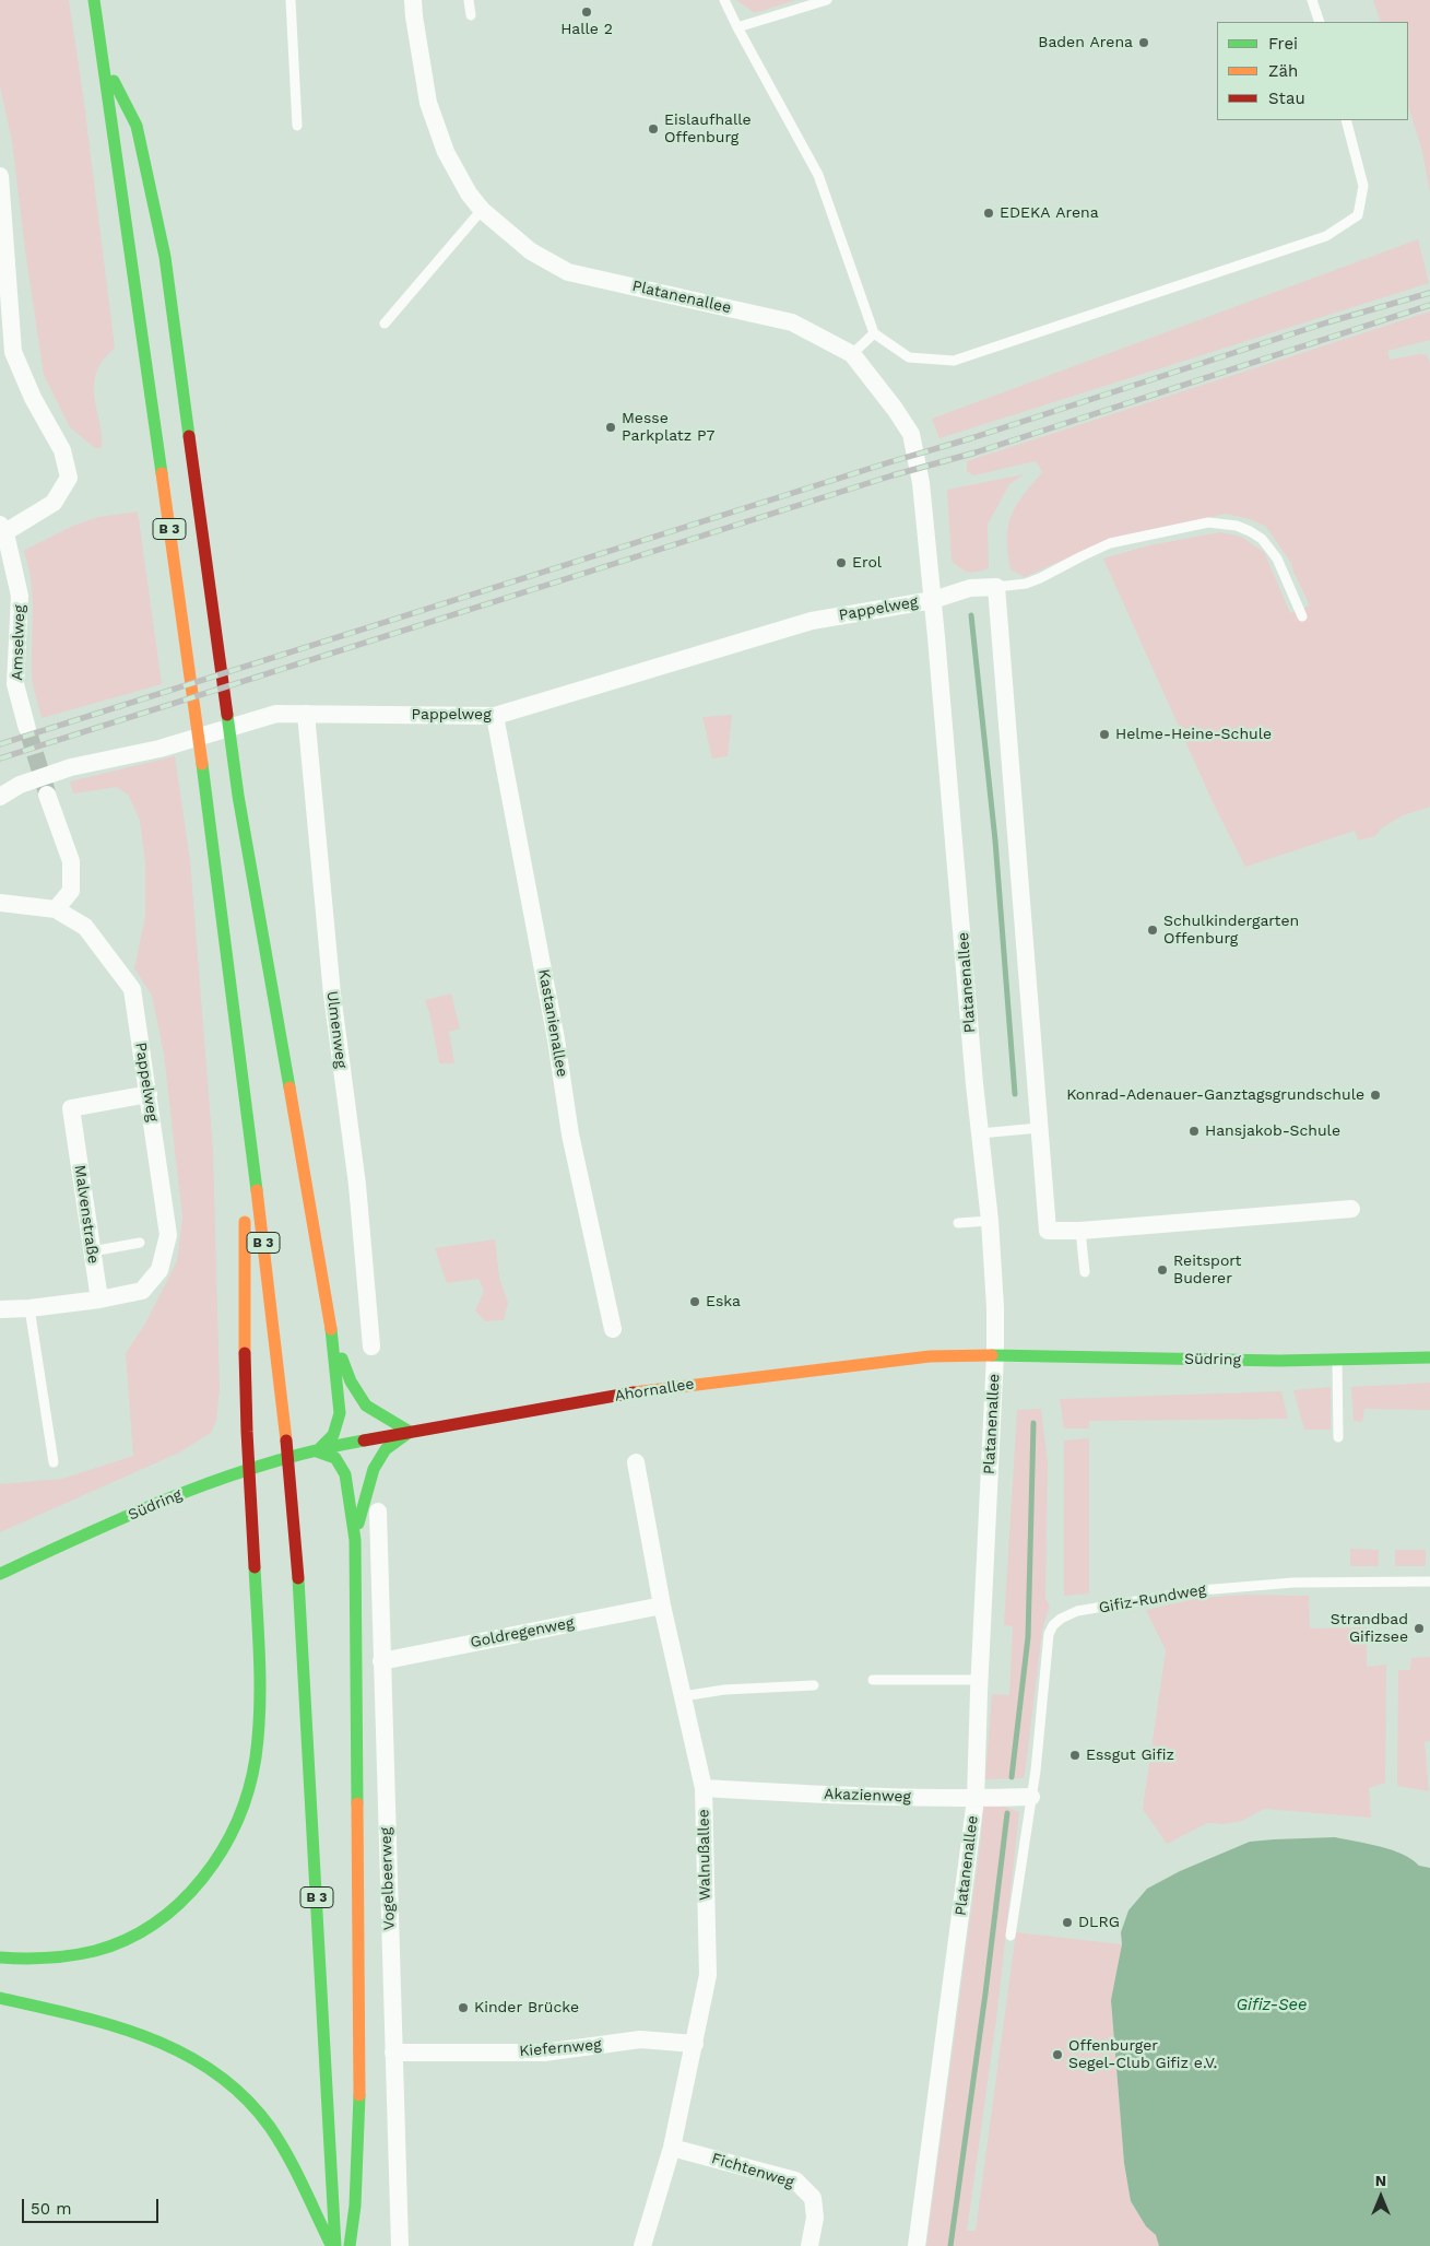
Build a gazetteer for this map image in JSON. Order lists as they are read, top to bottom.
{
  "streets": {
    "main road": ["B 3", "Südring", "Ahornallee"],
    "street": [
      "Platanenallee",
      "Pappelweg",
      "Amselweg",
      "Kastanienallee",
      "Ulmenweg",
      "Malvenstraße",
      "Goldregenweg",
      "Akazienweg",
      "Walnußallee",
      "Vogelbeerweg",
      "Kiefernweg",
      "Fichtenweg"
    ],
    "lane": ["Gifiz-Rundweg"]
  },
  "crossings": [
    ["Platanenallee", "Pappelweg"],
    ["Platanenallee", "Südring"],
    ["Platanenallee", "Ahornallee"],
    ["Platanenallee", "Akazienweg"],
    ["Pappelweg", "Kastanienallee"],
    ["Pappelweg", "Ulmenweg"],
    ["Pappelweg", "Malvenstraße"],
    ["Südring", "Ahornallee"],
    ["Gifiz-Rundweg", "Akazienweg"],
    ["Goldregenweg", "Walnußallee"],
    ["Goldregenweg", "Vogelbeerweg"],
    ["Akazienweg", "Walnußallee"],
    ["Walnußallee", "Kiefernweg"],
    ["Walnußallee", "Fichtenweg"],
    ["Vogelbeerweg", "Kiefernweg"]
  ],
  "water": ["Gifiz-See"],
  "places": [
    "Halle 2",
    "Baden Arena",
    "Eislaufhalle Offenburg",
    "EDEKA Arena",
    "Messe Parkplatz P7",
    "Erol",
    "Helme-Heine-Schule",
    "Schulkindergarten Offenburg",
    "Konrad-Adenauer-Ganztagsgrundschule",
    "Hansjakob-Schule",
    "Reitsport Buderer",
    "Eska",
    "Strandbad Gifizsee",
    "Essgut Gifiz",
    "DLRG",
    "Kinder Brücke",
    "Offenburger Segel-Club Gifiz e.V."
  ],
  "legend": ["Frei", "Zäh", "Stau"],
  "scale_bar": "50 m",
  "north": "top"
}
